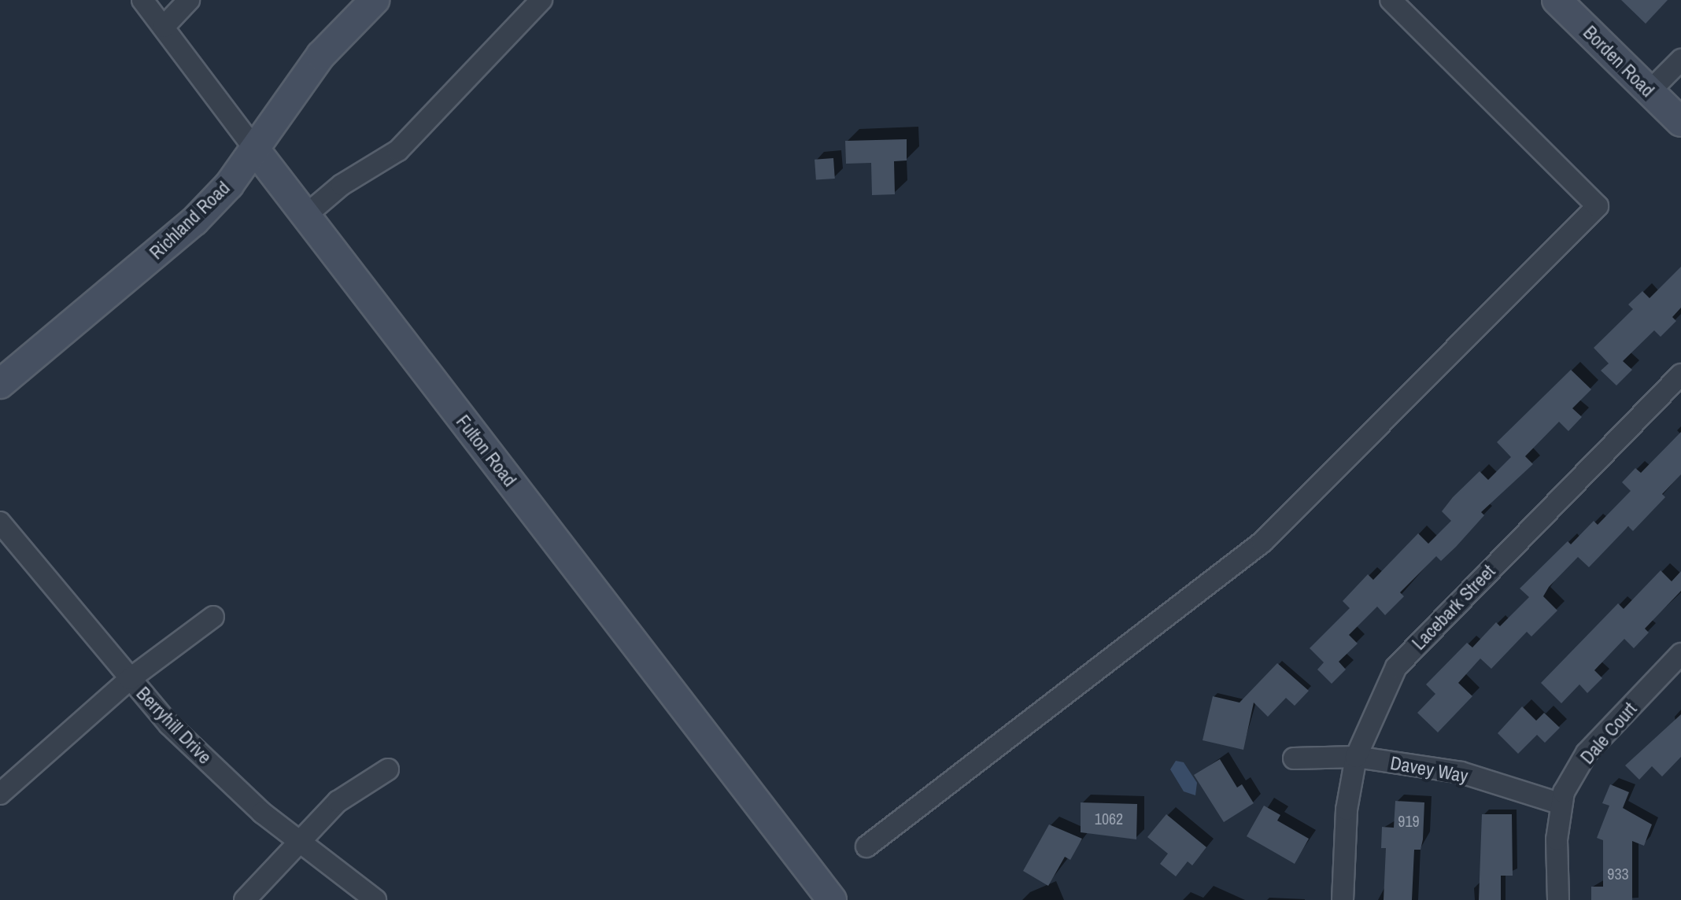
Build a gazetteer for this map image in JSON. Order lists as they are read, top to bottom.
{
  "streets": {
    "street": [
      "Borden Road",
      "Richland Road",
      "Fulton Road",
      "Lacebark Street",
      "Berryhill Drive",
      "Dale Court",
      "Davey Way"
    ]
  },
  "crossings": [
    ["Richland Road", "Fulton Road"],
    ["Lacebark Street", "Davey Way"],
    ["Dale Court", "Davey Way"]
  ],
  "house_numbers": ["1062", "919", "933"]
}
